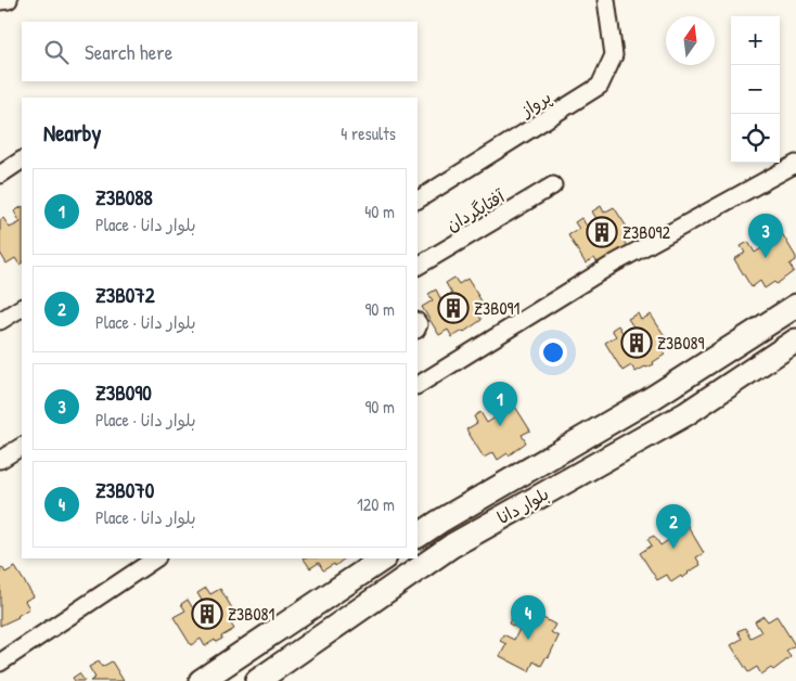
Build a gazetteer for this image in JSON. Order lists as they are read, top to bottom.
{
  "streets": {
    "street": ["پرواز", "آفتابگردان", "بلوار دانا"]
  },
  "places": {
    "building": [
      "Z3B092",
      "Z3B091",
      "Z3B089",
      "Z3B081"
    ]
  },
  "north": "top",
  "page": {
    "map_buttons": ["+", "−"],
    "search": "Search here",
    "heading": ["Nearby", "4 results"],
    "list": [
      {
        "mark": "1",
        "name": "Z3B088",
        "note": "Place · بلوار دانا",
        "value": "40 m"
      },
      {
        "mark": "2",
        "name": "Z3B072",
        "note": "Place · بلوار دانا",
        "value": "90 m"
      },
      {
        "mark": "3",
        "name": "Z3B090",
        "note": "Place · بلوار دانا",
        "value": "90 m"
      },
      {
        "mark": "4",
        "name": "Z3B070",
        "note": "Place · بلوار دانا",
        "value": "120 m"
      }
    ],
    "pins": [
      "3",
      "1",
      "2",
      "4"
    ]
  }
}
